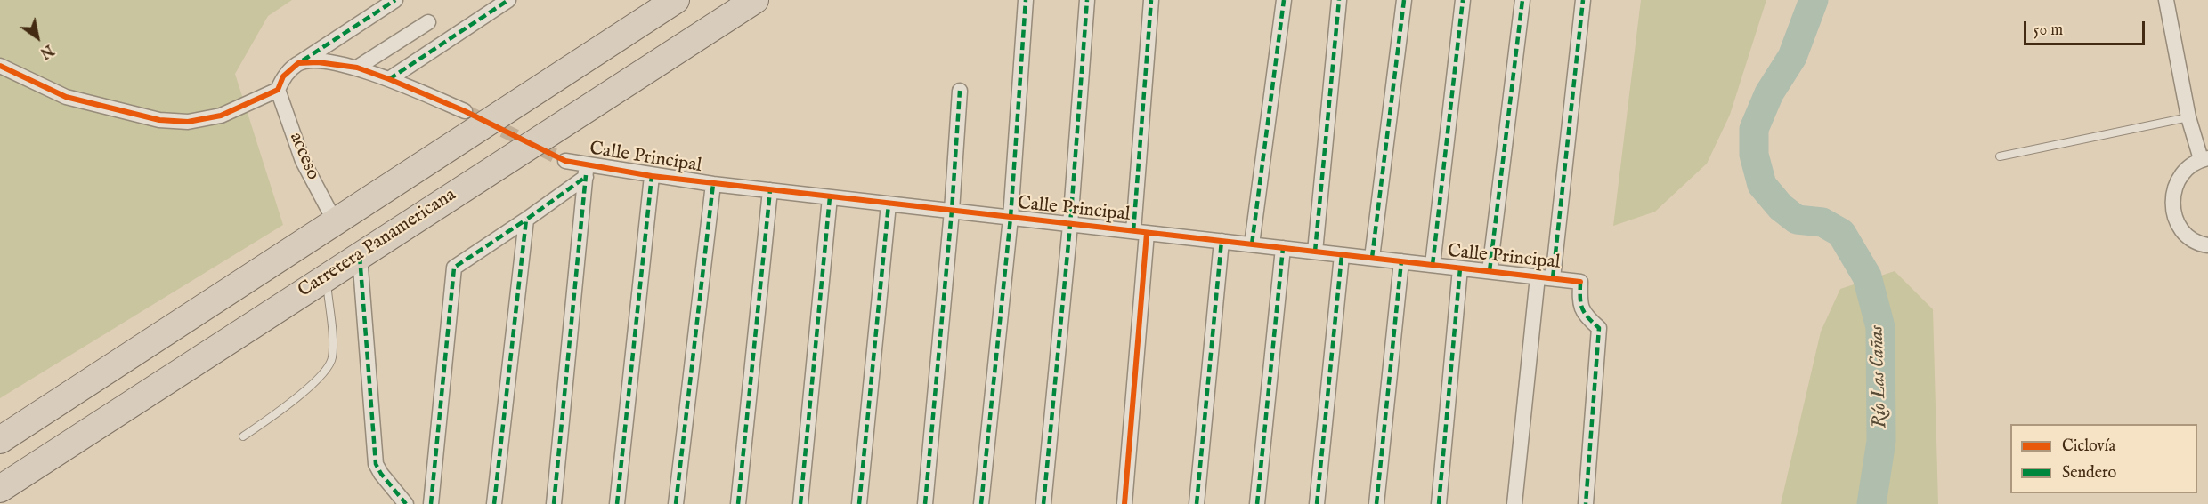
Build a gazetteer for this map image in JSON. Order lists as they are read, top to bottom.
{
  "streets": {
    "highway": ["Carretera Panamericana"],
    "street": ["acceso", "Calle Principal"]
  },
  "water": ["Río Las Cañas"],
  "legend": ["Ciclovía", "Sendero"],
  "scale_bar": "50 m",
  "north": "bottom right"
}
